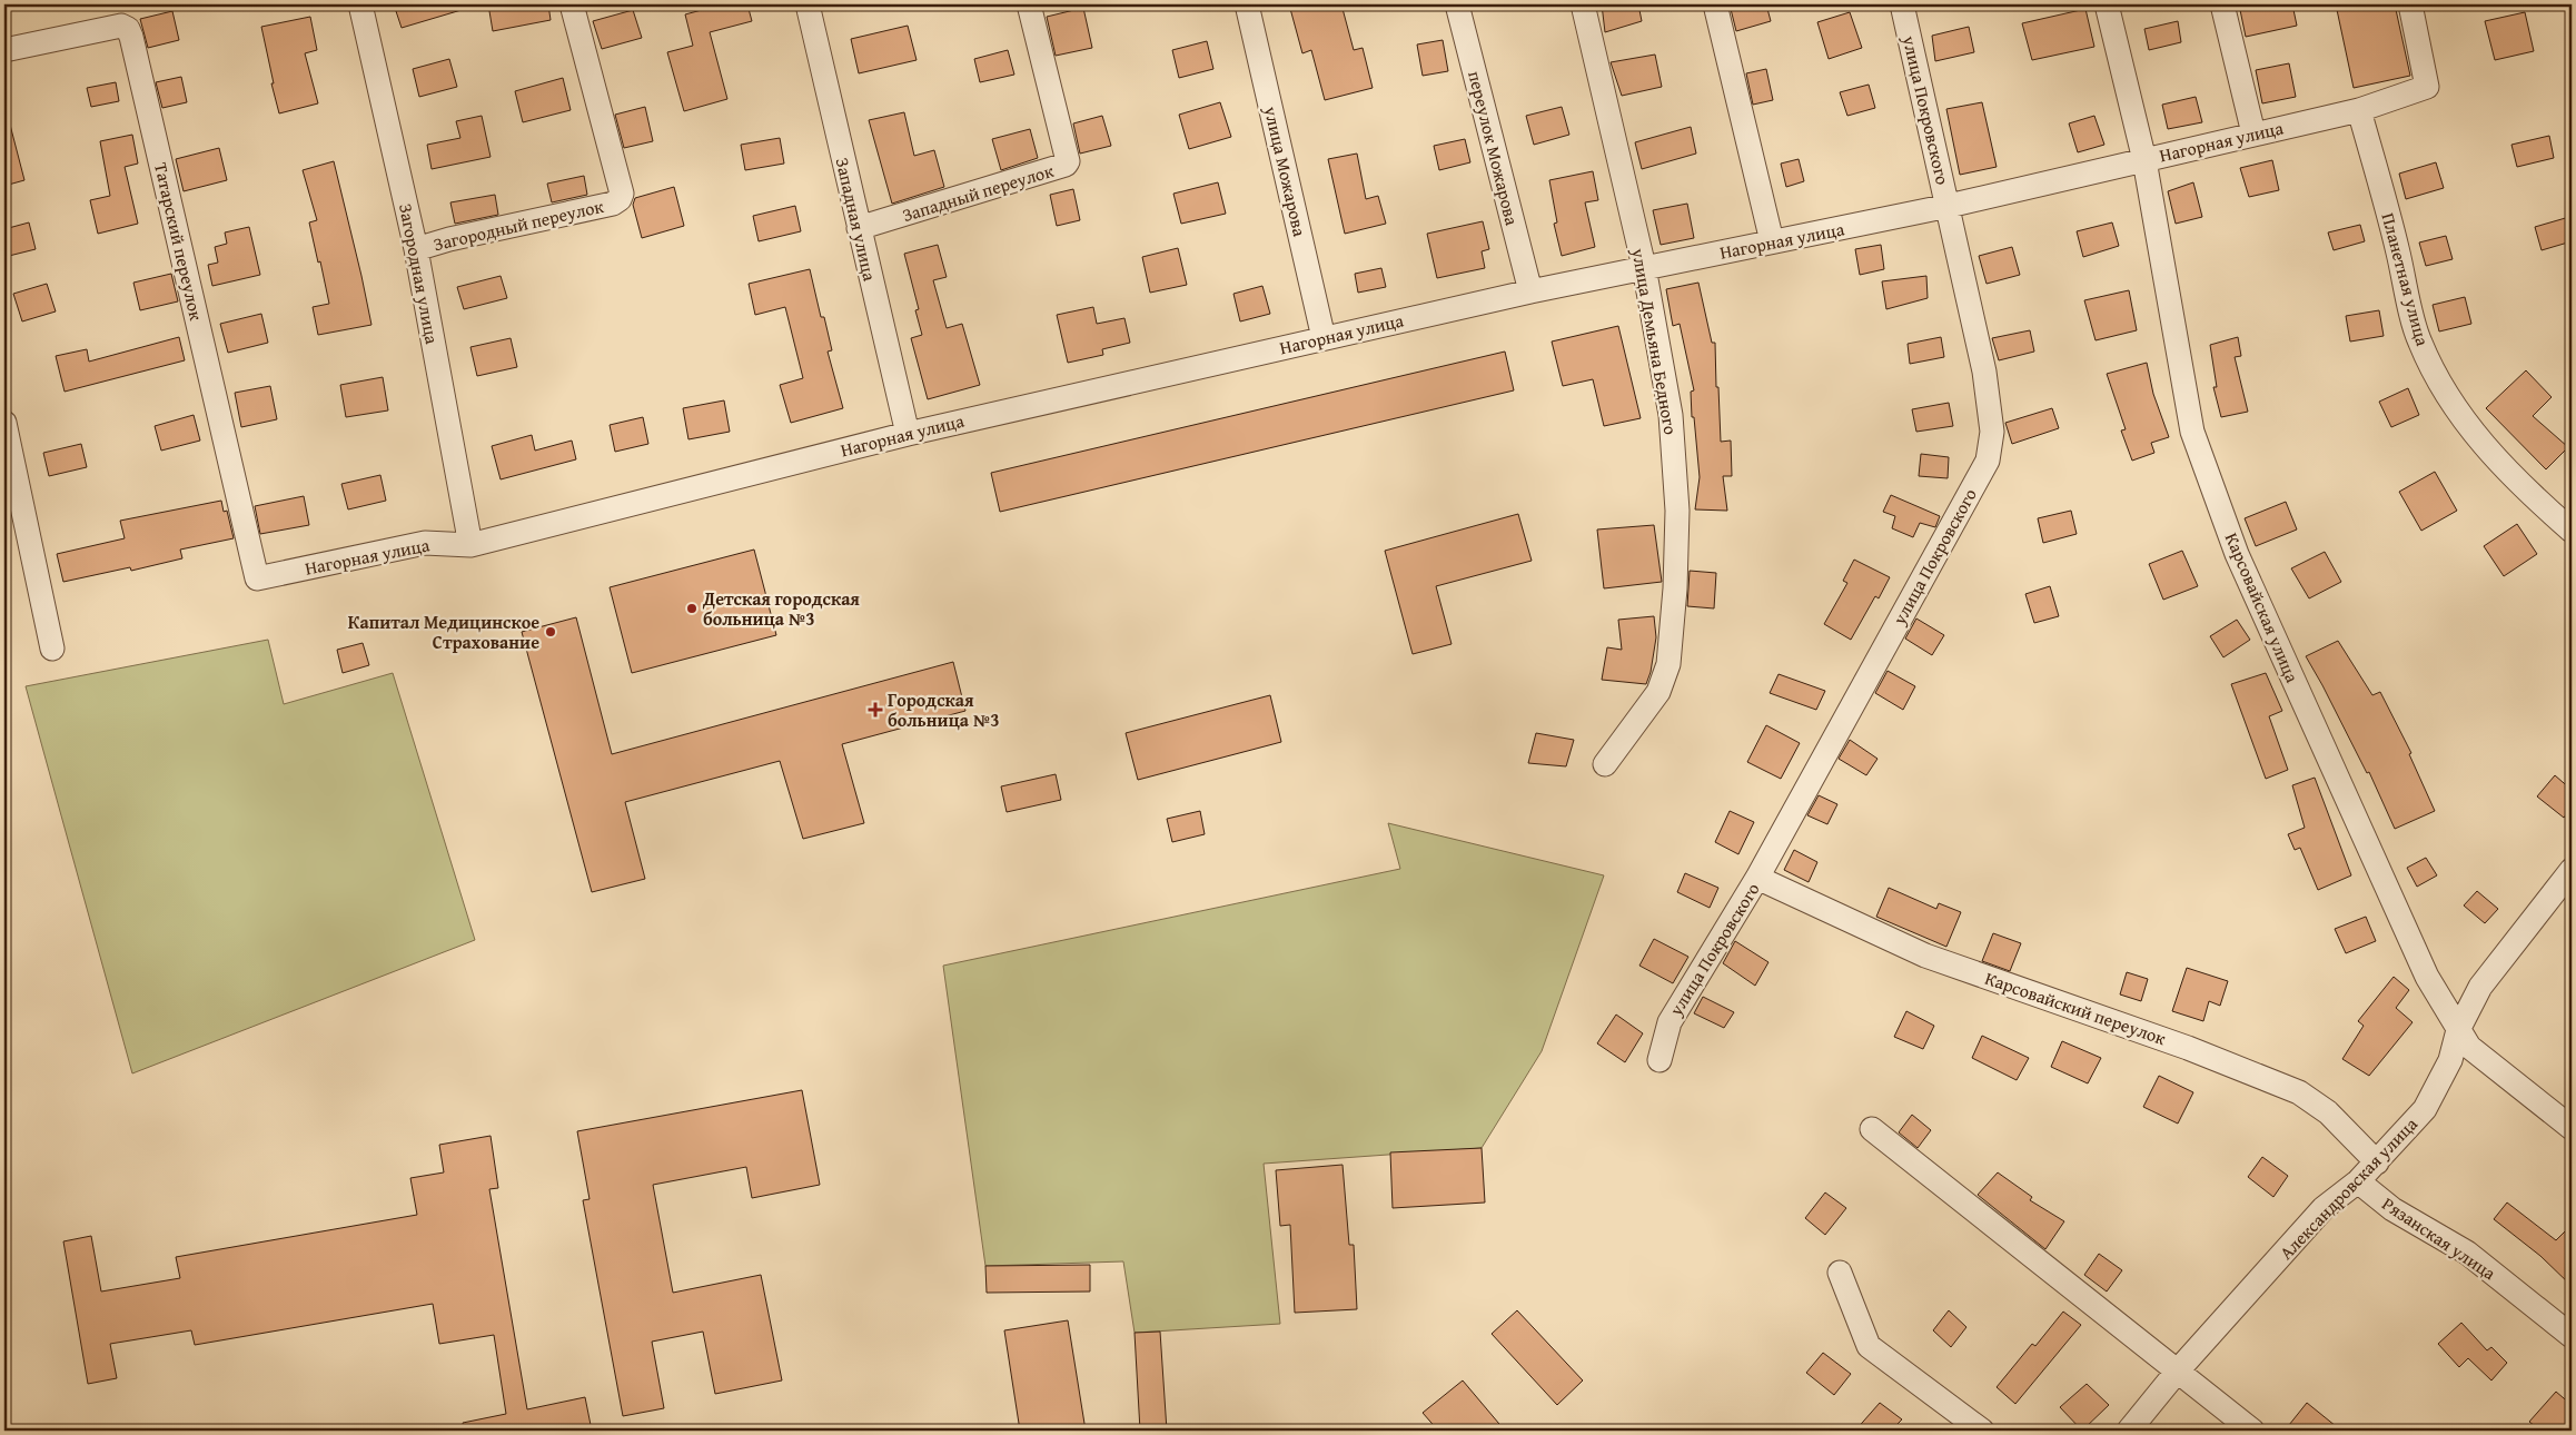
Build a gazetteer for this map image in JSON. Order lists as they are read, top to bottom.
{
  "streets": {
    "street": [
      "улица Покровского",
      "Нагорная улица",
      "переулок Можарова",
      "улица Можарова",
      "Западный переулок",
      "Западная улица",
      "Загородный переулок",
      "Татарский переулок",
      "Загородная улица",
      "Планетная улица",
      "улица Демьяна Бедного",
      "Карсовайская улица",
      "Карсовайский переулок",
      "Александровская улица",
      "Рязанская улица"
    ]
  },
  "crossings": [
    ["улица Покровского", "Нагорная улица"],
    ["улица Покровского", "Карсовайский переулок"],
    ["Нагорная улица", "переулок Можарова"],
    ["Нагорная улица", "улица Можарова"],
    ["Нагорная улица", "Западная улица"],
    ["Нагорная улица", "Татарский переулок"],
    ["Нагорная улица", "Загородная улица"],
    ["Нагорная улица", "Планетная улица"],
    ["Нагорная улица", "улица Демьяна Бедного"],
    ["Нагорная улица", "Карсовайская улица"],
    ["Западный переулок", "Западная улица"],
    ["Загородный переулок", "Загородная улица"],
    ["Карсовайская улица", "Александровская улица"],
    ["Карсовайский переулок", "Александровская улица"],
    ["Александровская улица", "Рязанская улица"]
  ],
  "places": {
    "other": ["Детская городская больница №3", "Капитал Медицинское Страхование"],
    "health": ["Городская больница №3"]
  }
}
